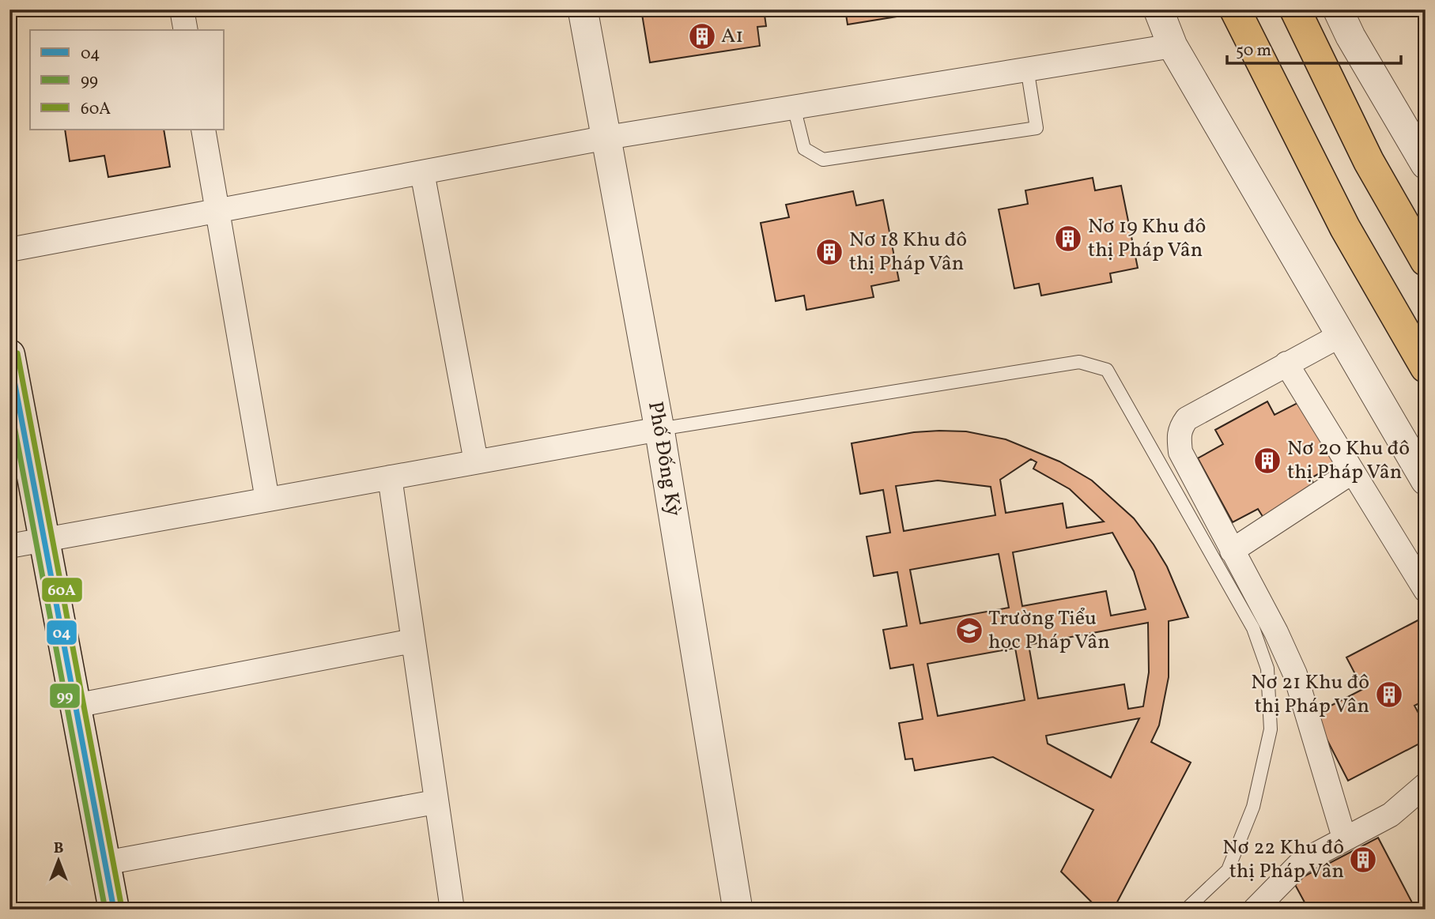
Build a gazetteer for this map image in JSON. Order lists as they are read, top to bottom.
{
  "streets": {
    "street": ["Phố Đống Kỳ"]
  },
  "places": {
    "building": [
      "A1",
      "Nơ 19 Khu đô thị Pháp Vân",
      "Nơ 18 Khu đô thị Pháp Vân",
      "Nơ 20 Khu đô thị Pháp Vân",
      "Nơ 21 Khu đô thị Pháp Vân",
      "Nơ 22 Khu đô thị Pháp Vân"
    ],
    "school or university": ["Trường Tiểu học Pháp Vân"]
  },
  "lines": ["transit line 60A", "transit line 04", "transit line 99"],
  "legend": ["04", "99", "60A"],
  "scale_bar": "50 m",
  "north": "top"
}
